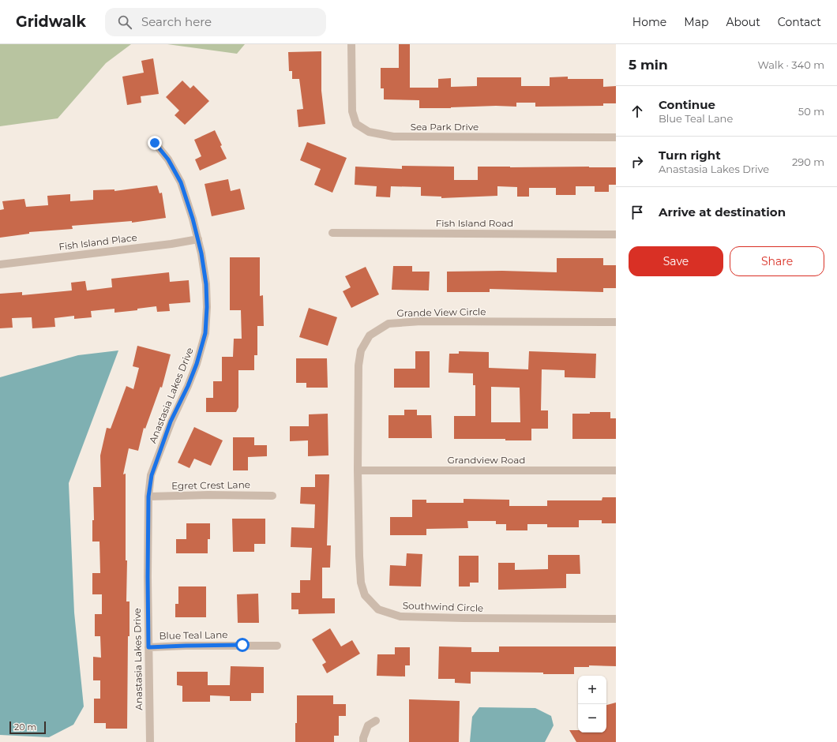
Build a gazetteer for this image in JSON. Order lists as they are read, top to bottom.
{
  "streets": {
    "street": [
      "Sea Park Drive",
      "Fish Island Road",
      "Fish Island Place",
      "Grande View Circle",
      "Anastasia Lakes Drive",
      "Grandview Road",
      "Egret Crest Lane",
      "Southwind Circle",
      "Blue Teal Lane"
    ]
  },
  "crossings": [
    ["Fish Island Place", "Anastasia Lakes Drive"],
    ["Grande View Circle", "Grandview Road"],
    ["Grande View Circle", "Southwind Circle"],
    ["Anastasia Lakes Drive", "Egret Crest Lane"],
    ["Anastasia Lakes Drive", "Blue Teal Lane"],
    ["Grandview Road", "Southwind Circle"]
  ],
  "scale_bar": "20 m",
  "page": {
    "header": "Gridwalk",
    "search": "Search here",
    "nav": [
      "Home",
      "Map",
      "About",
      "Contact"
    ],
    "heading": ["5 min", "Walk · 340 m"],
    "list": [
      ["Continue", "Blue Teal Lane", "50 m"],
      ["Turn right", "Anastasia Lakes Drive", "290 m"],
      "Arrive at destination"
    ],
    "buttons": ["Save", "Share"],
    "map_buttons": ["+", "−"],
    "scale": "20 m"
  }
}
